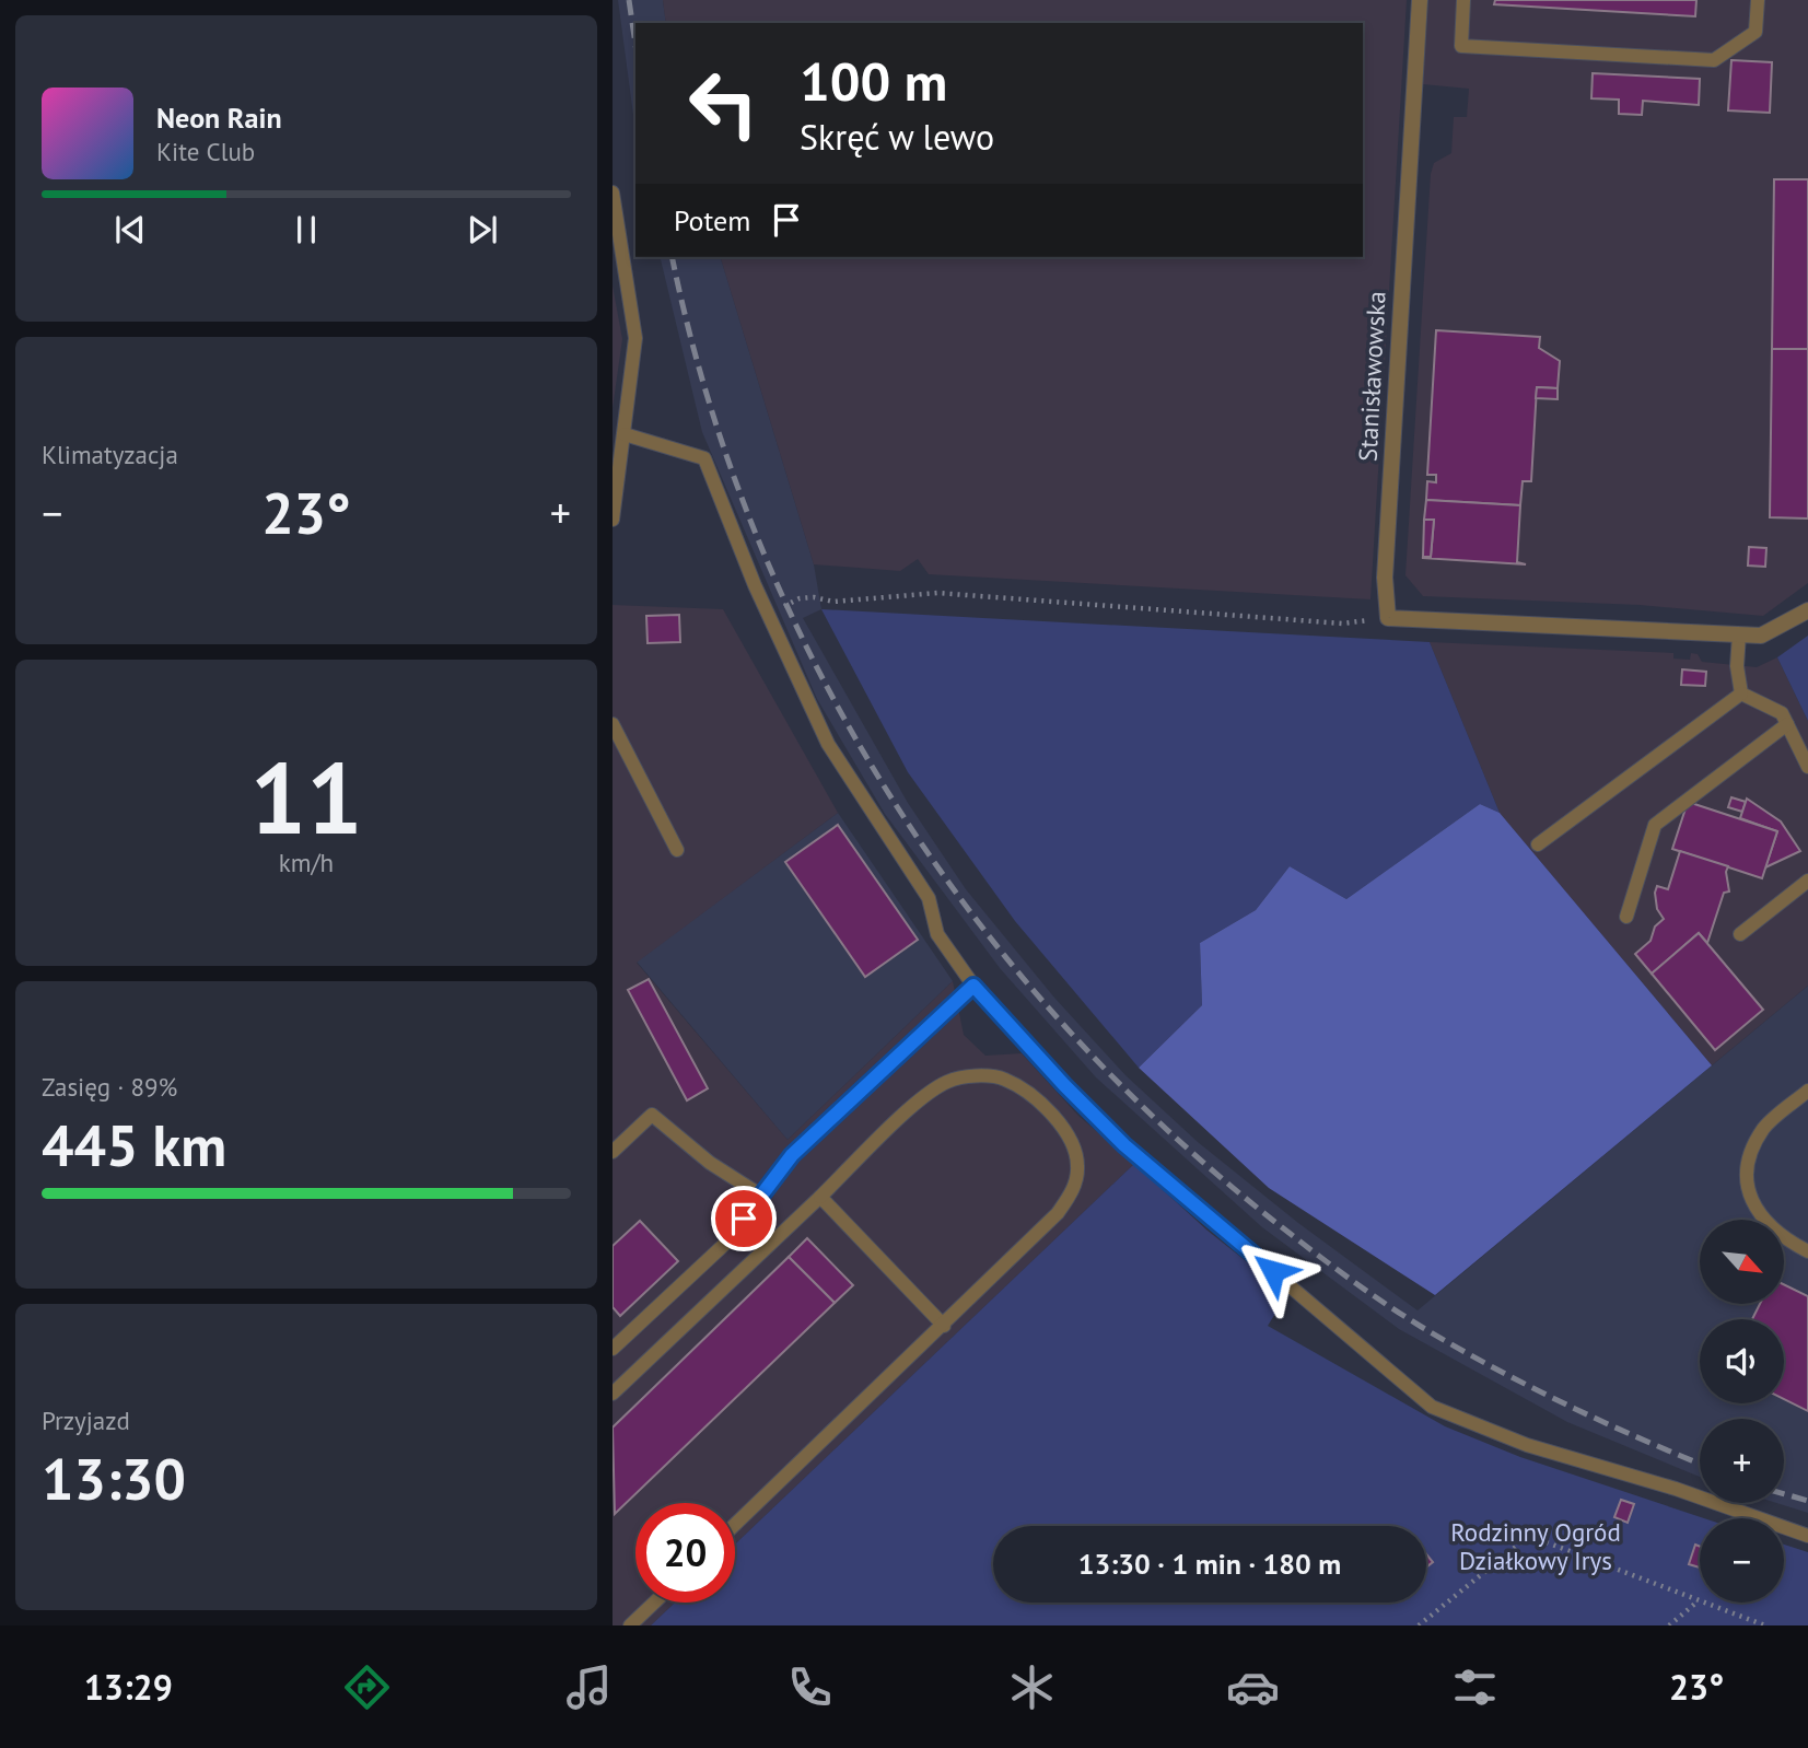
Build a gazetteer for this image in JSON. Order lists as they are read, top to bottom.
{
  "streets": {
    "street": ["Stanisławowska"]
  },
  "parks": ["Rodzinny Ogród Działkowy Irys"],
  "north": "bottom right",
  "page": {
    "turn": ["100 m", "Skręć w lewo"],
    "song": ["Neon Rain", "Kite Club"],
    "then": "Potem",
    "tile": [
      "Klimatyzacja",
      ["11", "km/h"],
      ["Zasięg · 89%", "445 km"],
      ["Przyjazd", "13:30"]
    ],
    "heat": ["−", "23°", "+"],
    "map_buttons": ["+", "−"],
    "limit": "20",
    "trip": "13:30 · 1 min · 180 m",
    "tabs": ["13:29", "23°"]
  }
}
